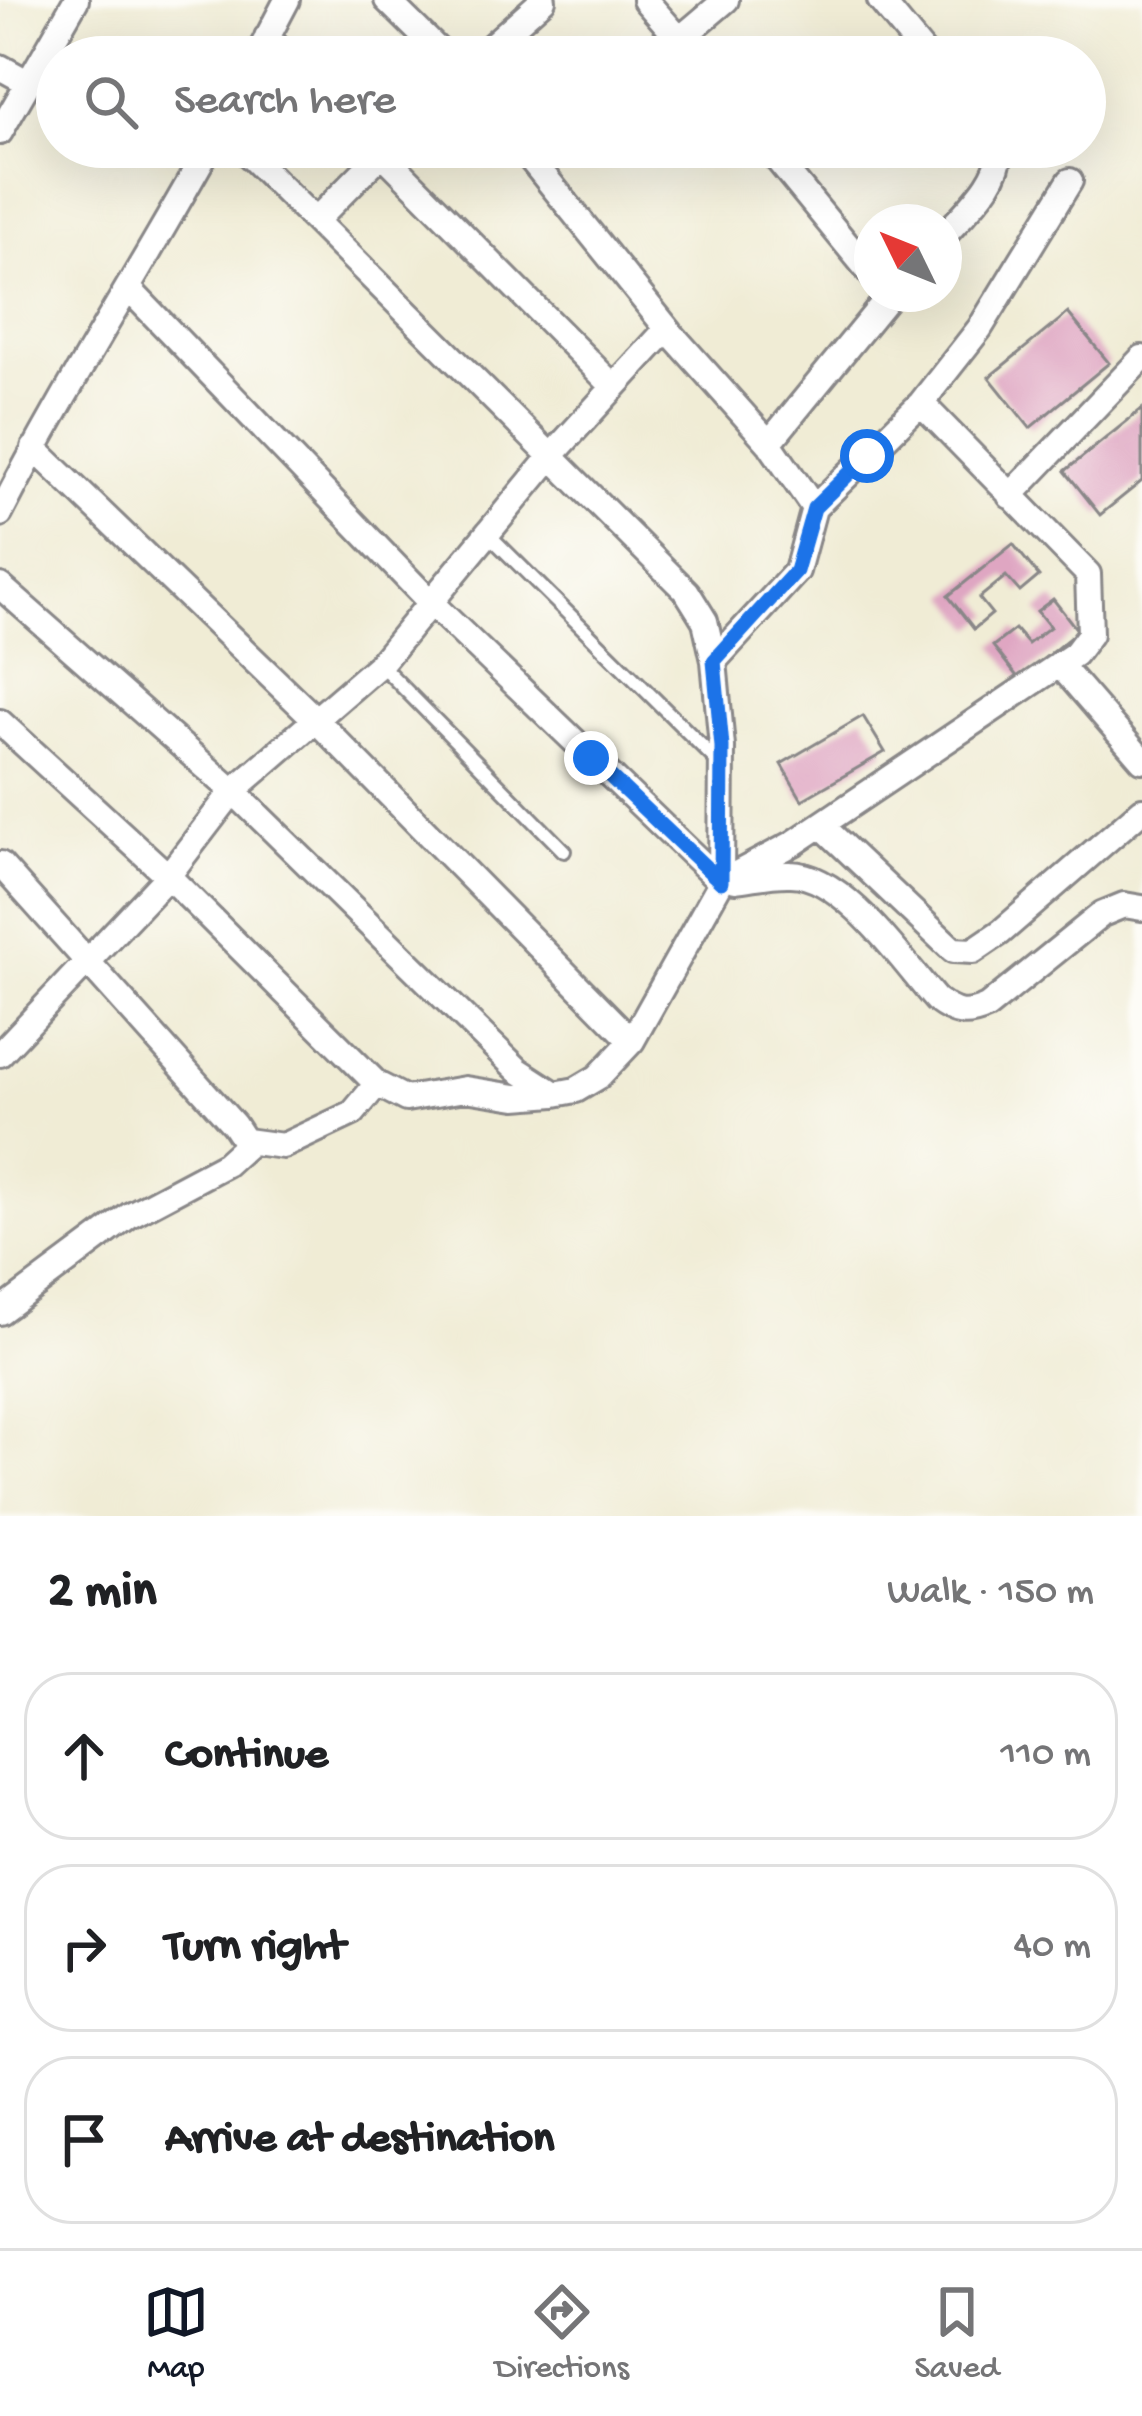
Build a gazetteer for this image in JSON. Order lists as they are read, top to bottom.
{
  "north": "top left",
  "page": {
    "search": "Search here",
    "heading": ["2 min", "Walk · 150 m"],
    "list": [
      ["Continue", "110 m"],
      ["Turn right", "40 m"],
      "Arrive at destination"
    ],
    "nav": ["Map", "Directions", "Saved"]
  }
}
